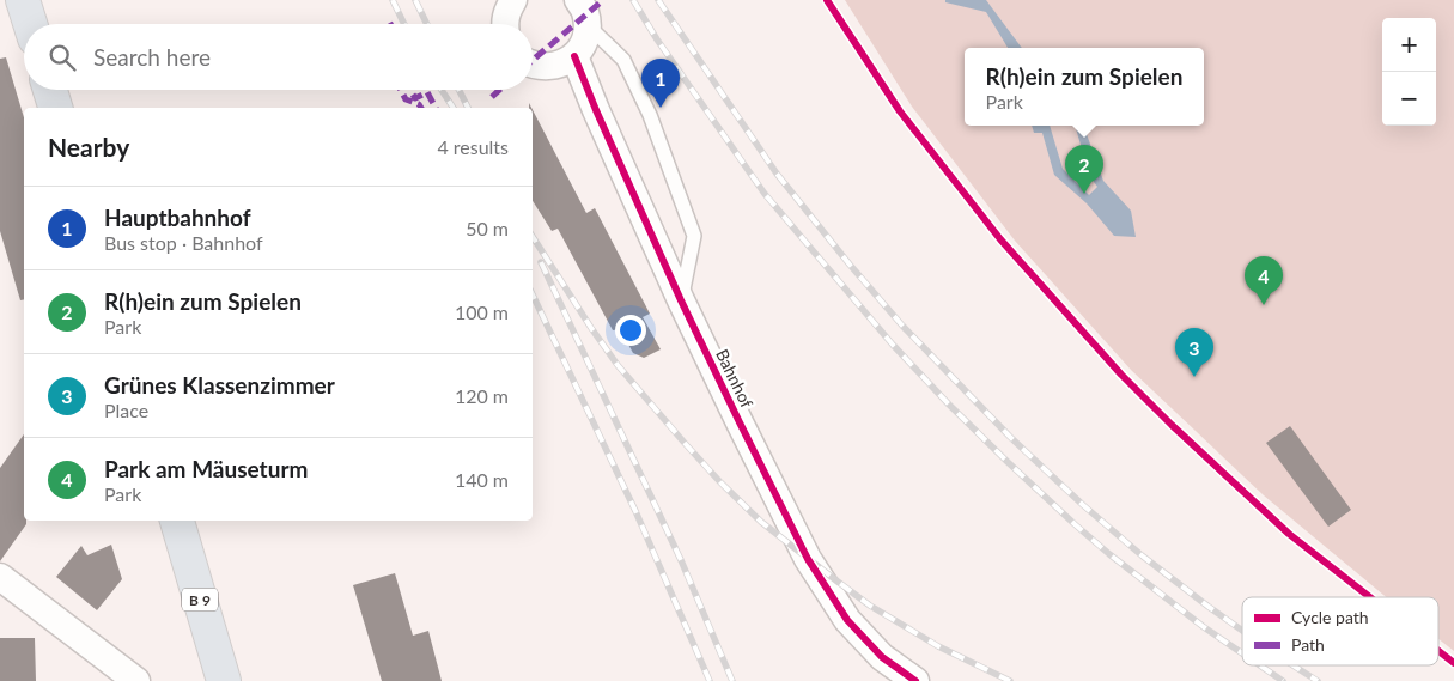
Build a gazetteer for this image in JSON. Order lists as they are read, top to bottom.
{
  "streets": {
    "main road": ["B 9"],
    "street": ["Bahnhof"]
  },
  "legend": ["Cycle path", "Path"],
  "page": {
    "map_buttons": ["+", "−"],
    "search": "Search here",
    "popup": ["R(h)ein zum Spielen", "Park"],
    "pins": [
      "1",
      "2",
      "4",
      "3"
    ],
    "heading": ["Nearby", "4 results"],
    "list": [
      {
        "mark": "1",
        "name": "Hauptbahnhof",
        "note": "Bus stop · Bahnhof",
        "value": "50 m"
      },
      {
        "mark": "2",
        "name": "R(h)ein zum Spielen",
        "note": "Park",
        "value": "100 m"
      },
      {
        "mark": "3",
        "name": "Grünes Klassenzimmer",
        "note": "Place",
        "value": "120 m"
      },
      {
        "mark": "4",
        "name": "Park am Mäuseturm",
        "note": "Park",
        "value": "140 m"
      }
    ]
  }
}
